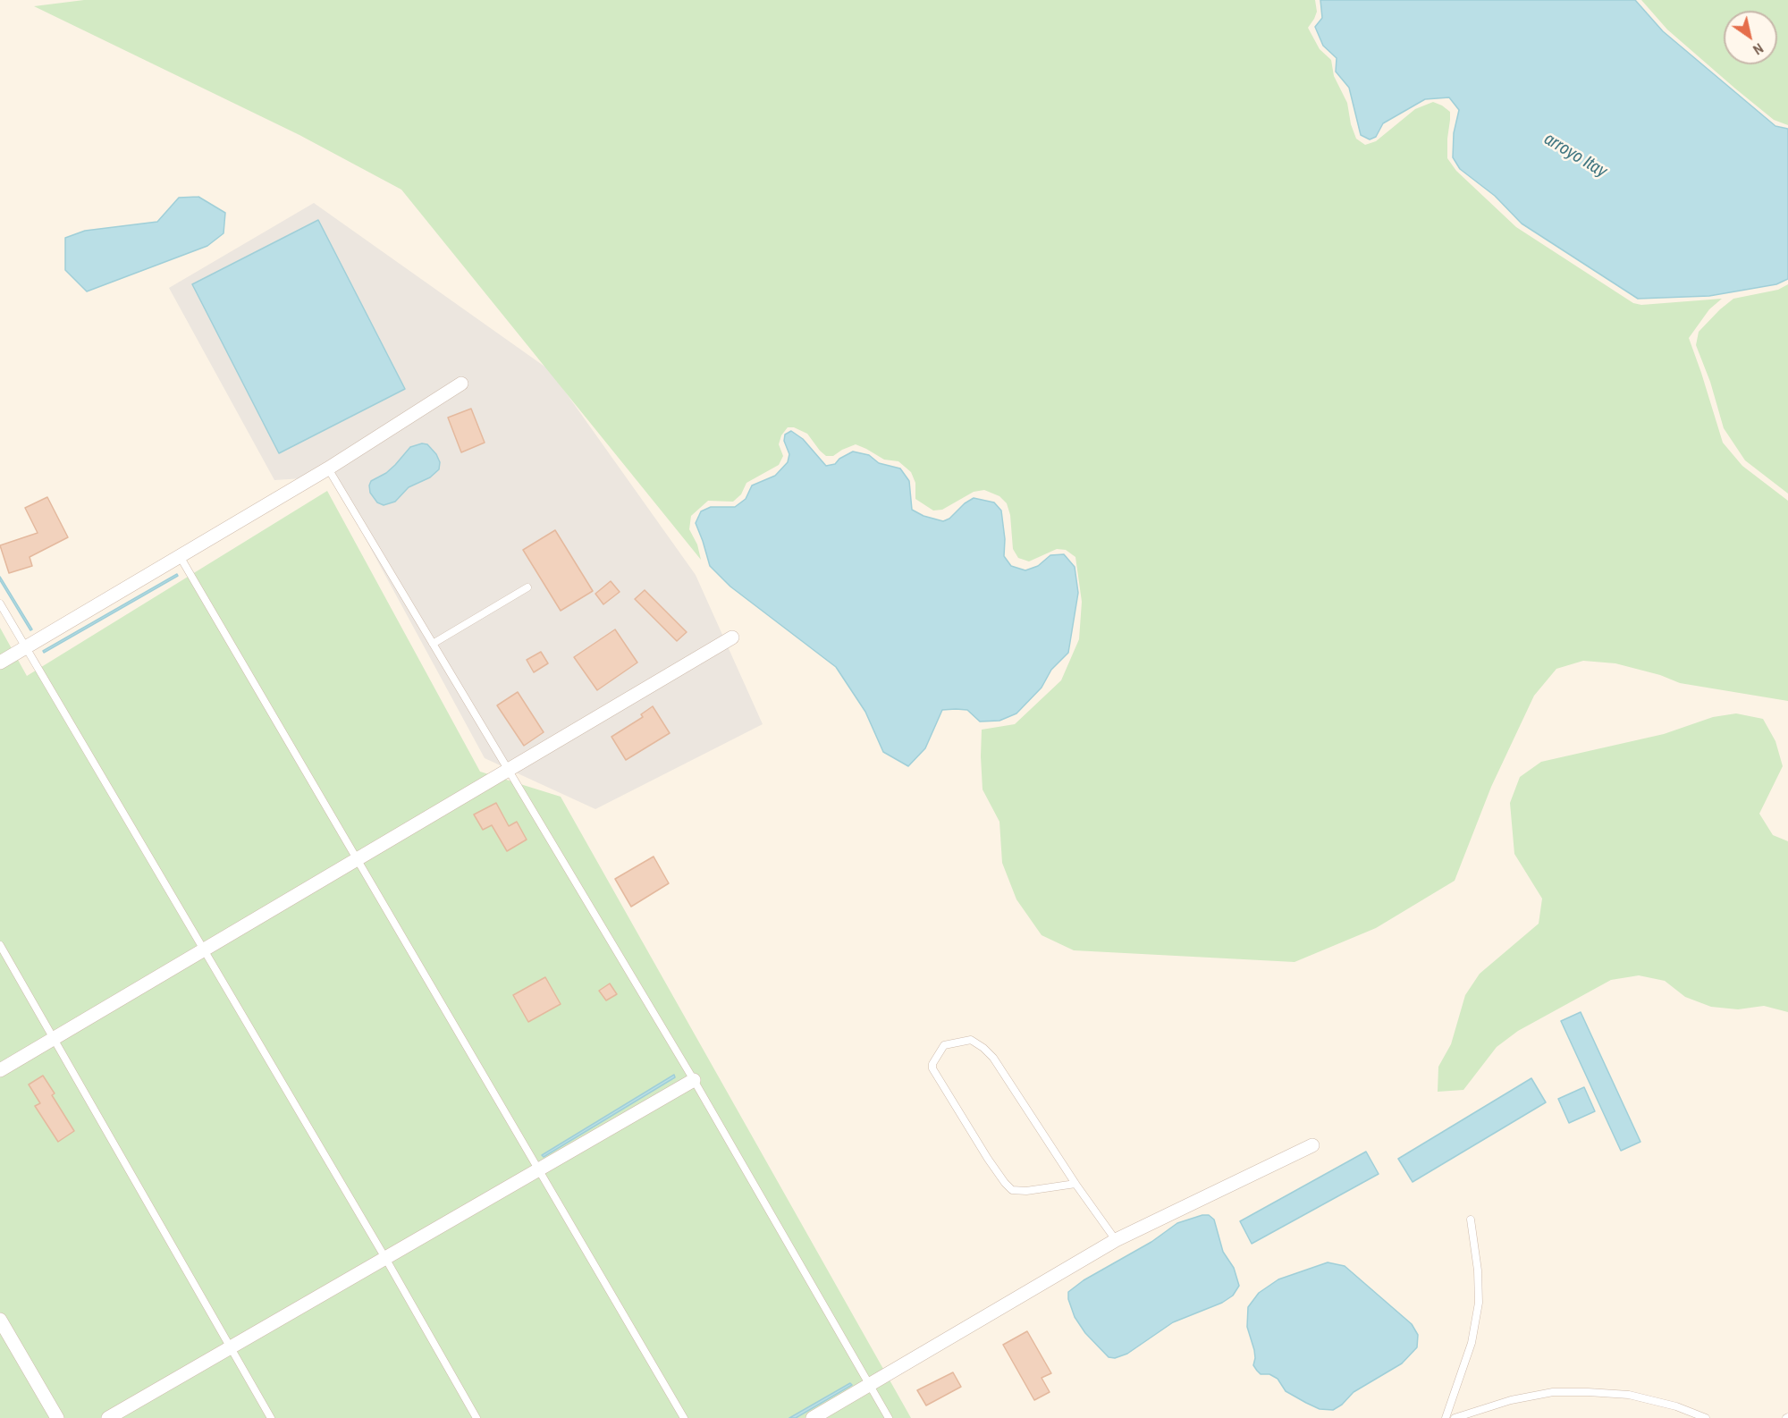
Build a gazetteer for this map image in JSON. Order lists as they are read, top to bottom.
{
  "water": ["arroyo Itay"],
  "north": "bottom right"
}
